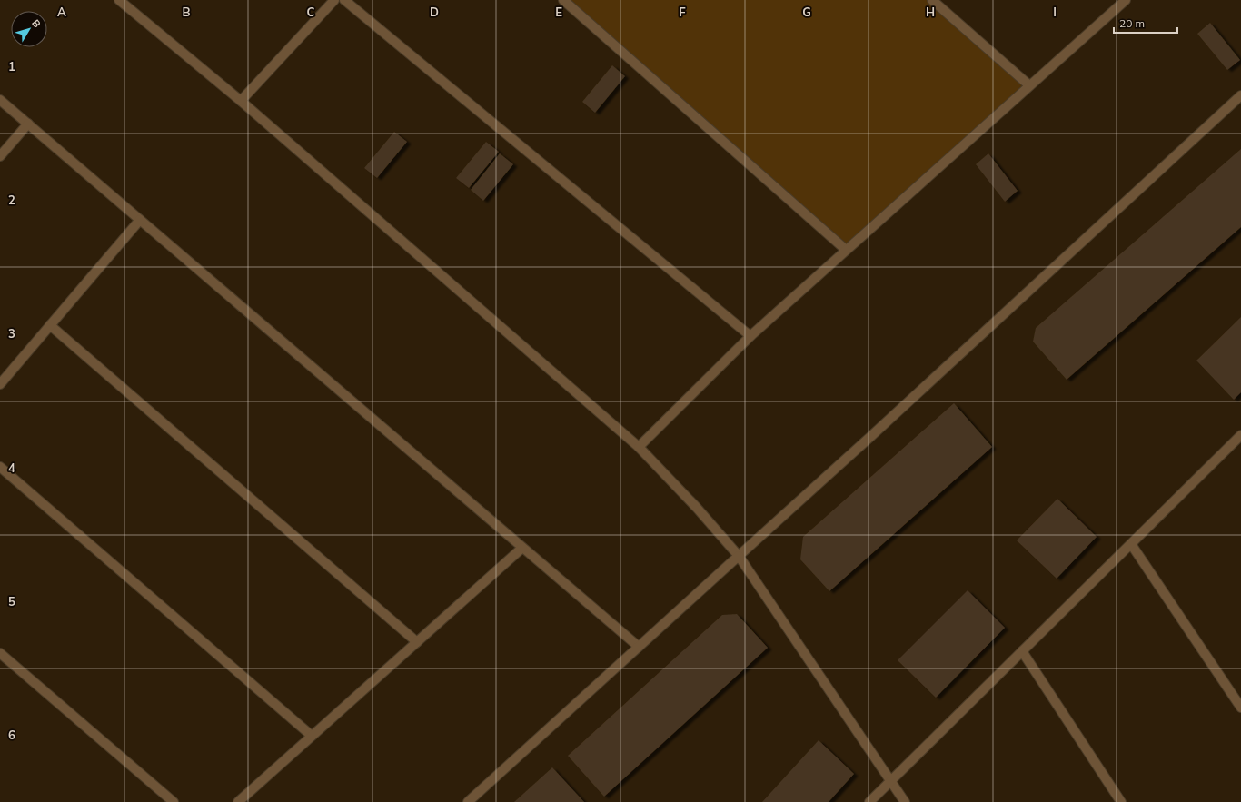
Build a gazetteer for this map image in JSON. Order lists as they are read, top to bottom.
{
  "scale_bar": "20 m",
  "north": "top right",
  "grid": {
    "columns": [
      "A",
      "B",
      "C",
      "D",
      "E",
      "F",
      "G",
      "H",
      "I"
    ],
    "rows": [
      "1",
      "2",
      "3",
      "4",
      "5",
      "6"
    ]
  }
}
